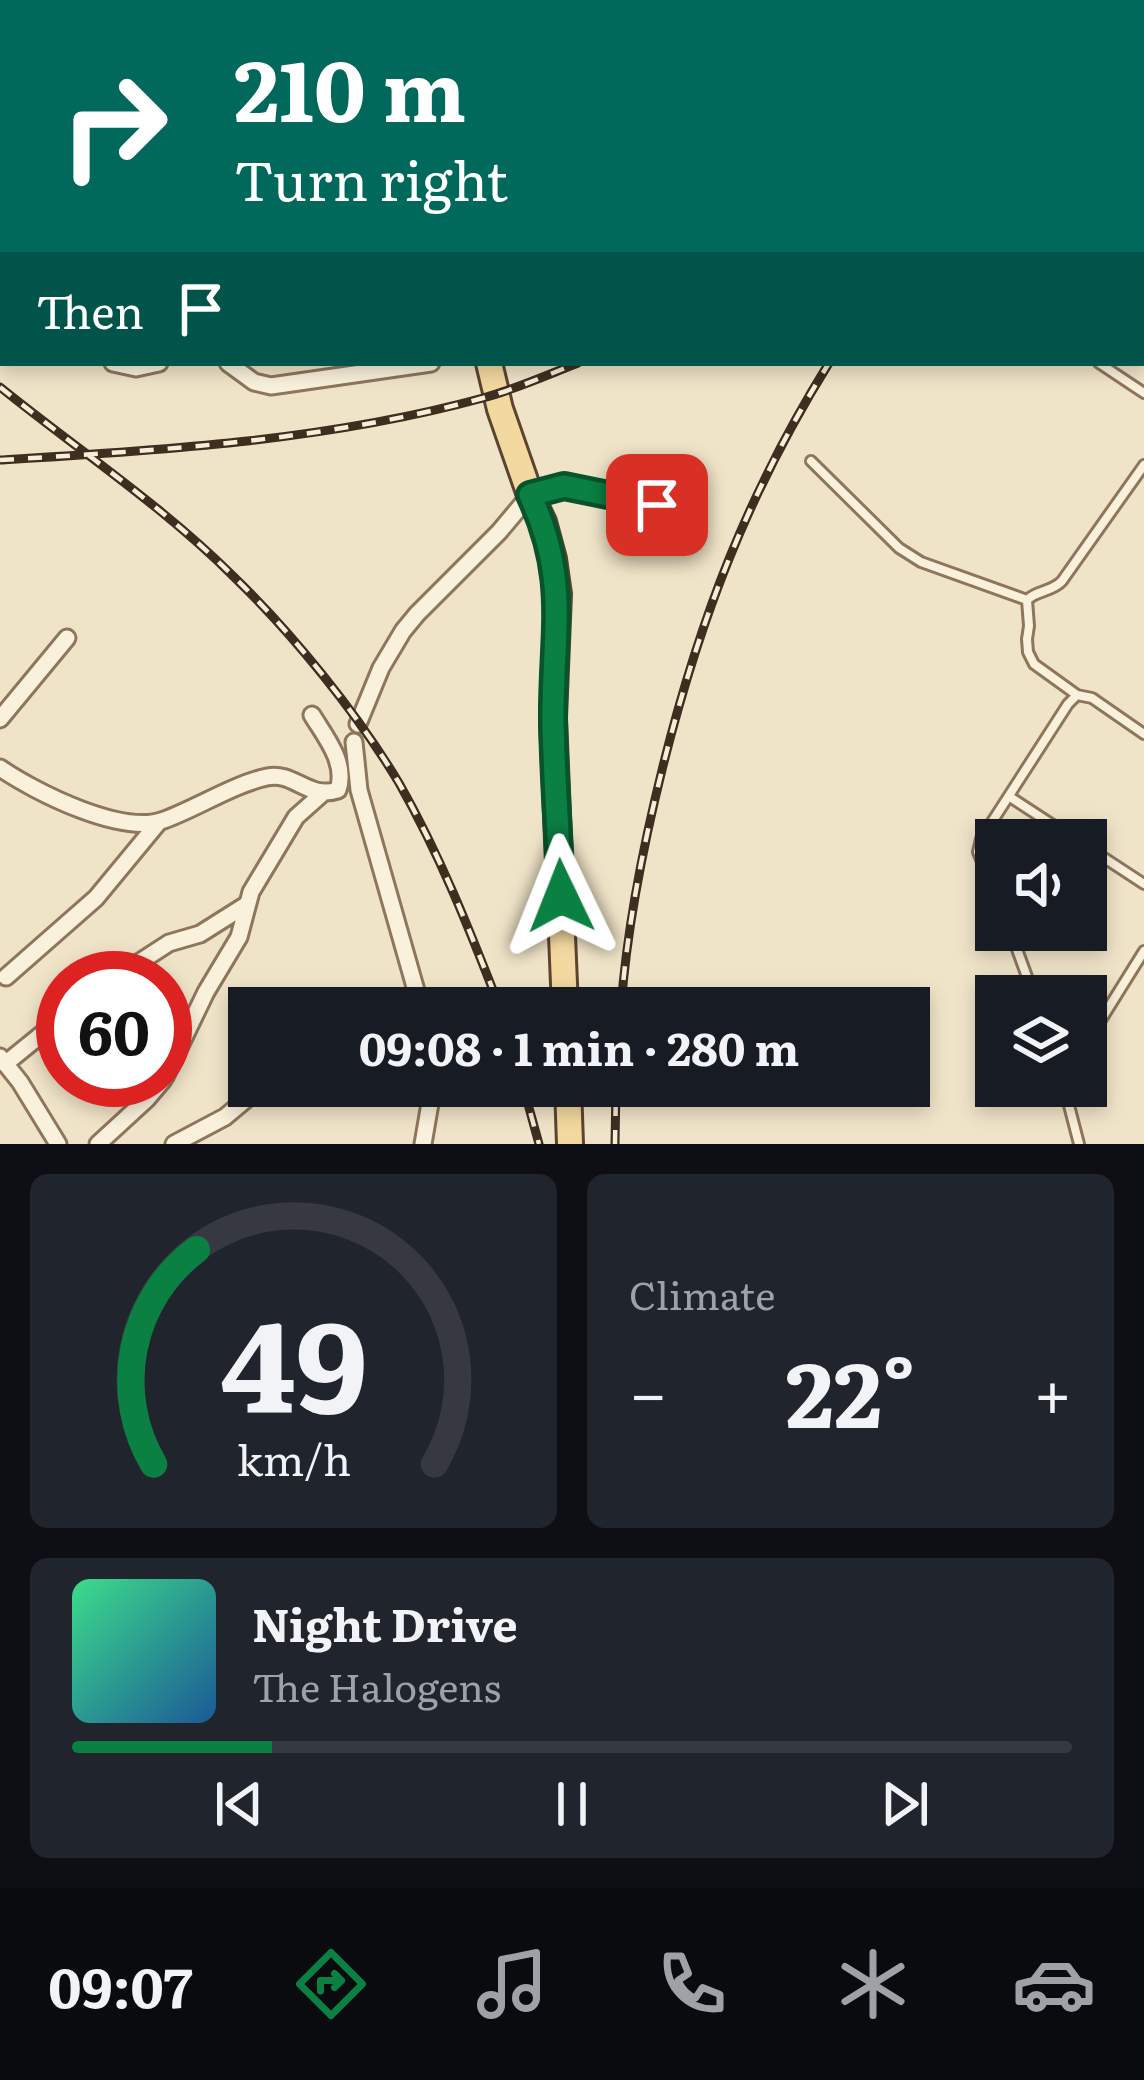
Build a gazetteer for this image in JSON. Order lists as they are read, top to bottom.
{
  "page": {
    "turn": ["210 m", "Turn right"],
    "then": "Then",
    "limit": "60",
    "trip": "09:08 · 1 min · 280 m",
    "tile": "Climate",
    "heat": ["−", "22°", "+"],
    "song": ["Night Drive", "The Halogens"],
    "tabs": "09:07",
    "gauge": ["49", "km/h"]
  }
}
